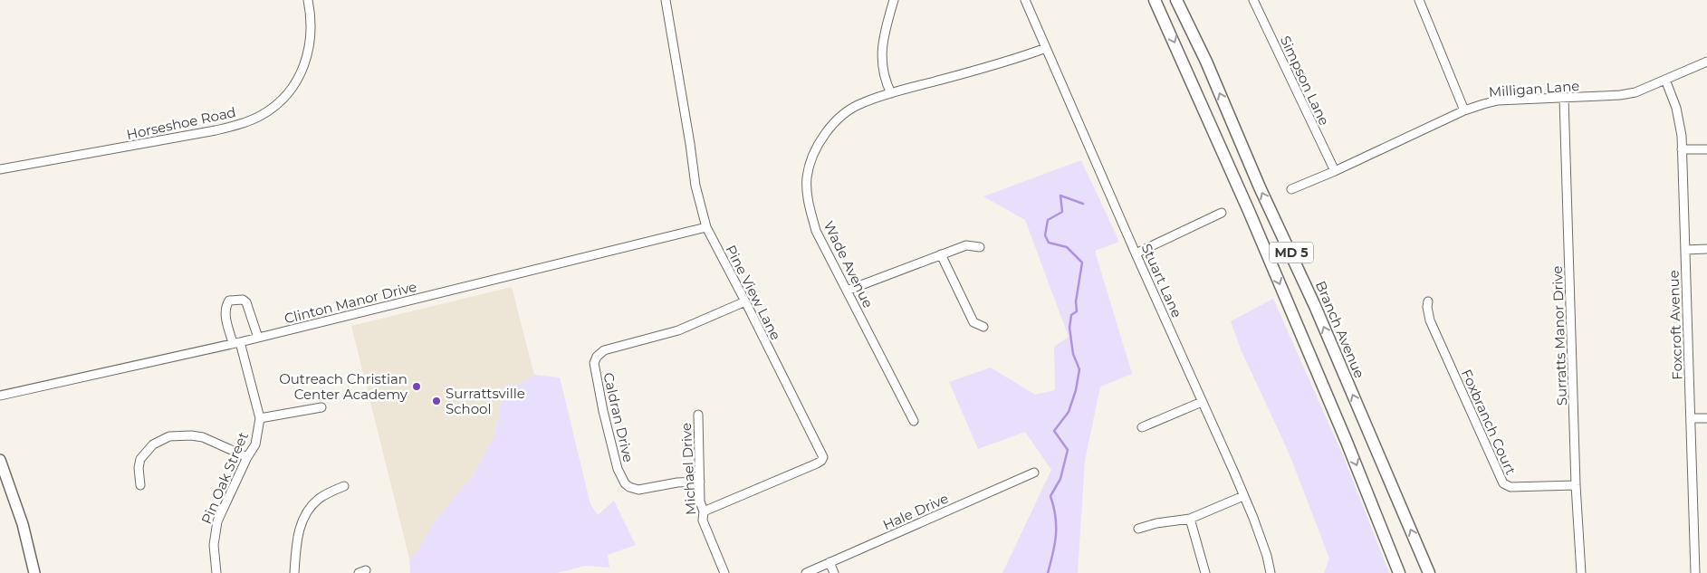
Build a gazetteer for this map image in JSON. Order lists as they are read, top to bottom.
{
  "streets": {
    "highway": ["MD 5", "Branch Avenue"],
    "street": [
      "Simpson Lane",
      "Milligan Lane",
      "Horseshoe Road",
      "Wade Avenue",
      "Stuart Lane",
      "Pine View Lane",
      "Clinton Manor Drive",
      "Foxcroft Avenue",
      "Surratts Manor Drive",
      "Caldran Drive",
      "Foxbranch Court",
      "Michael Drive",
      "Pin Oak Street",
      "Hale Drive"
    ]
  },
  "crossings": [
    ["Simpson Lane", "Milligan Lane"],
    ["Milligan Lane", "Foxcroft Avenue"],
    ["Milligan Lane", "Surratts Manor Drive"],
    ["Wade Avenue", "Stuart Lane"],
    ["Pine View Lane", "Clinton Manor Drive"],
    ["Pine View Lane", "Caldran Drive"],
    ["Pine View Lane", "Michael Drive"],
    ["Clinton Manor Drive", "Pin Oak Street"],
    ["Surratts Manor Drive", "Foxbranch Court"],
    ["Caldran Drive", "Michael Drive"]
  ],
  "places": ["Outreach Christian Center Academy", "Surrattsville School"]
}
